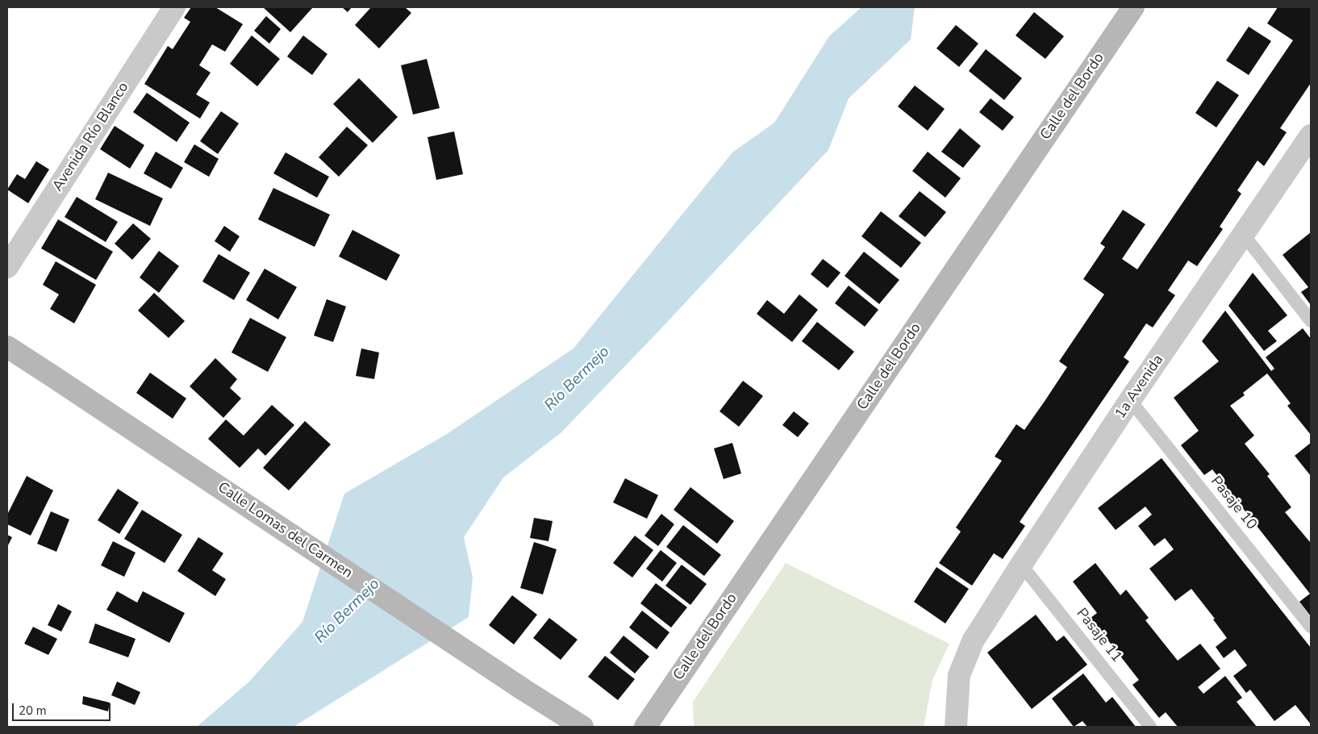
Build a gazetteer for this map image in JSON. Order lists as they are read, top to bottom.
{
  "streets": {
    "street": [
      "Calle del Bordo",
      "Avenida Río Blanco",
      "1a Avenida",
      "Calle Lomas del Carmen"
    ],
    "lane": ["Pasaje 10", "Pasaje 11"]
  },
  "crossings": [
    ["1a Avenida", "Pasaje 10"],
    ["1a Avenida", "Pasaje 11"]
  ],
  "water": ["Río Bermejo"],
  "scale_bar": "20 m"
}
